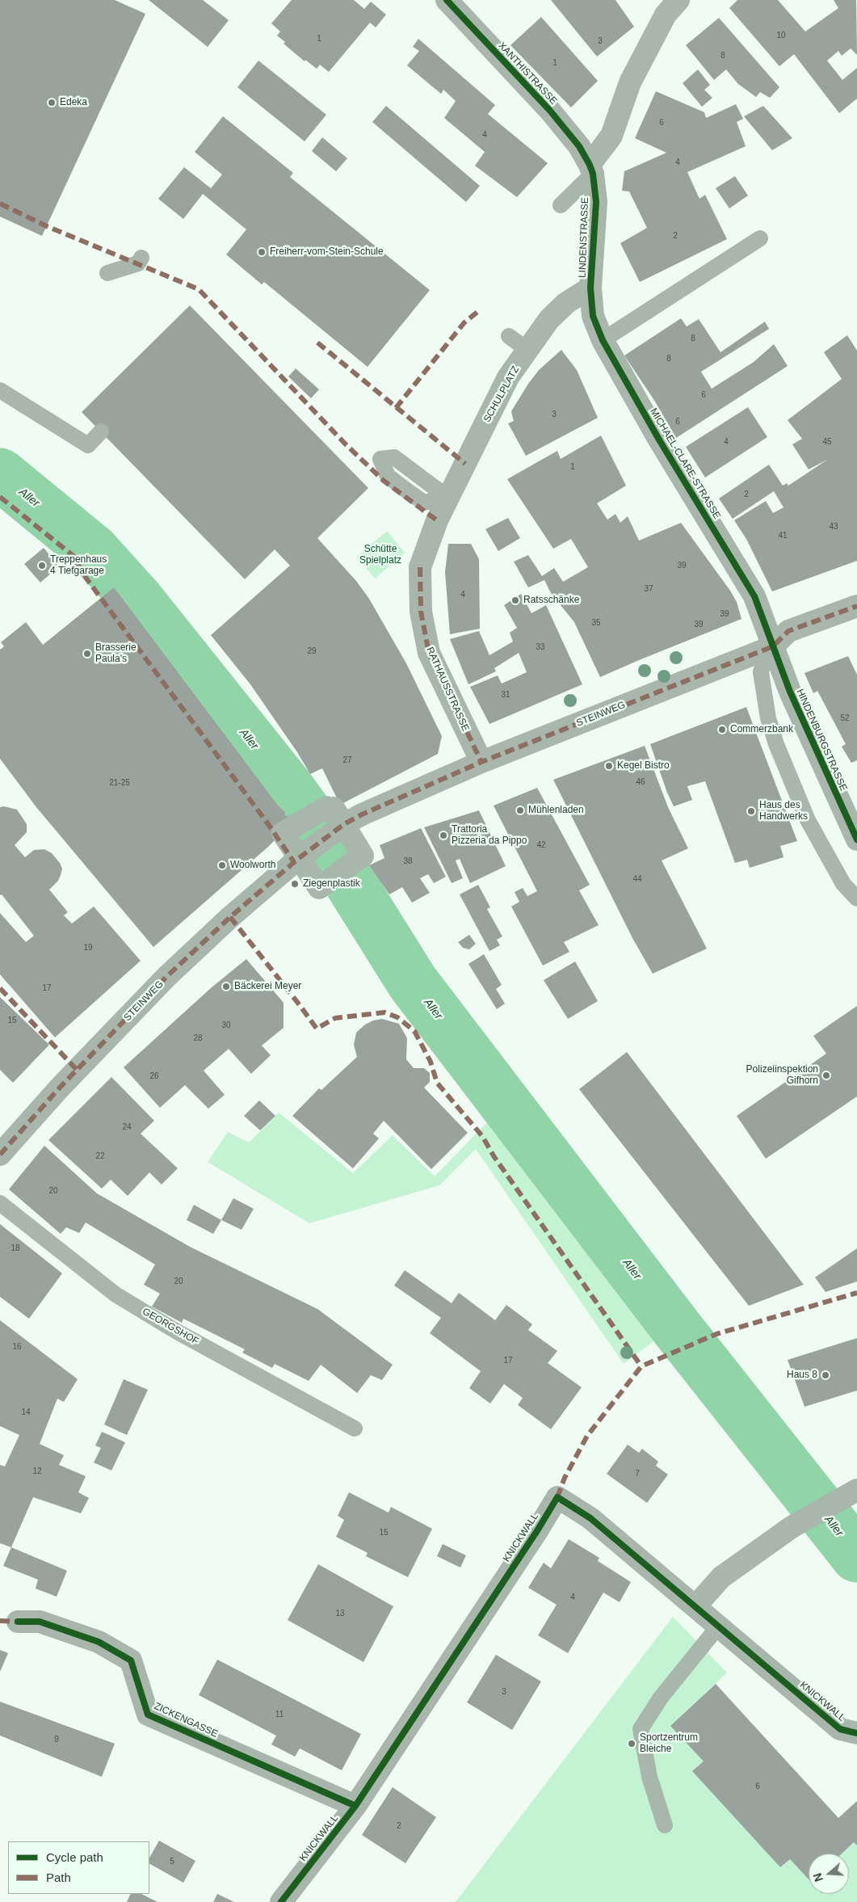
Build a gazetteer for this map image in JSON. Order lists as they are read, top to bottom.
{
  "streets": {
    "street": [
      "XANTHISTRASSE",
      "LINDENSTRASSE",
      "SCHULPLATZ",
      "MICHAEL-CLARE-STRASSE",
      "RATHAUSSTRASSE",
      "STEINWEG",
      "HINDENBURGSTRASSE",
      "KNICKWALL",
      "ZICKENGASSE"
    ],
    "lane": ["GEORGSHOF"]
  },
  "crossings": [
    ["XANTHISTRASSE", "LINDENSTRASSE"],
    ["LINDENSTRASSE", "SCHULPLATZ"],
    ["LINDENSTRASSE", "MICHAEL-CLARE-STRASSE"],
    ["SCHULPLATZ", "MICHAEL-CLARE-STRASSE"],
    ["SCHULPLATZ", "RATHAUSSTRASSE"],
    ["MICHAEL-CLARE-STRASSE", "STEINWEG"],
    ["MICHAEL-CLARE-STRASSE", "HINDENBURGSTRASSE"],
    ["RATHAUSSTRASSE", "STEINWEG"],
    ["STEINWEG", "HINDENBURGSTRASSE"],
    ["KNICKWALL", "ZICKENGASSE"]
  ],
  "water": ["Aller"],
  "parks": ["Schütte Spielplatz"],
  "places": [
    "Edeka",
    "Freiherr-vom-Stein-Schule",
    "Treppenhaus 4 Tiefgarage",
    "Ratsschänke",
    "Brasserie Paula's",
    "Commerzbank",
    "Kegel Bistro",
    "Mühlenladen",
    "Haus des Handwerks",
    "Trattoria Pizzeria da Pippo",
    "Woolworth",
    "Ziegenplastik",
    "Bäckerei Meyer",
    "Polizeiinspektion Gifhorn",
    "Haus 8",
    "Sportzentrum Bleiche"
  ],
  "house_numbers": [
    "10",
    "1",
    "3",
    "8",
    "1",
    "6",
    "4",
    "4",
    "2",
    "8",
    "8",
    "6",
    "3",
    "6",
    "4",
    "45",
    "1",
    "2",
    "43",
    "41",
    "39",
    "37",
    "4",
    "39",
    "35",
    "39",
    "33",
    "29",
    "31",
    "52",
    "27",
    "46",
    "21-25",
    "42",
    "38",
    "44",
    "19",
    "17",
    "15",
    "30",
    "28",
    "26",
    "24",
    "22",
    "20",
    "18",
    "20",
    "16",
    "17",
    "14",
    "12",
    "7",
    "15",
    "4",
    "13",
    "3",
    "11",
    "9",
    "6",
    "2",
    "5"
  ],
  "legend": ["Cycle path", "Path"],
  "north": "left"
}
